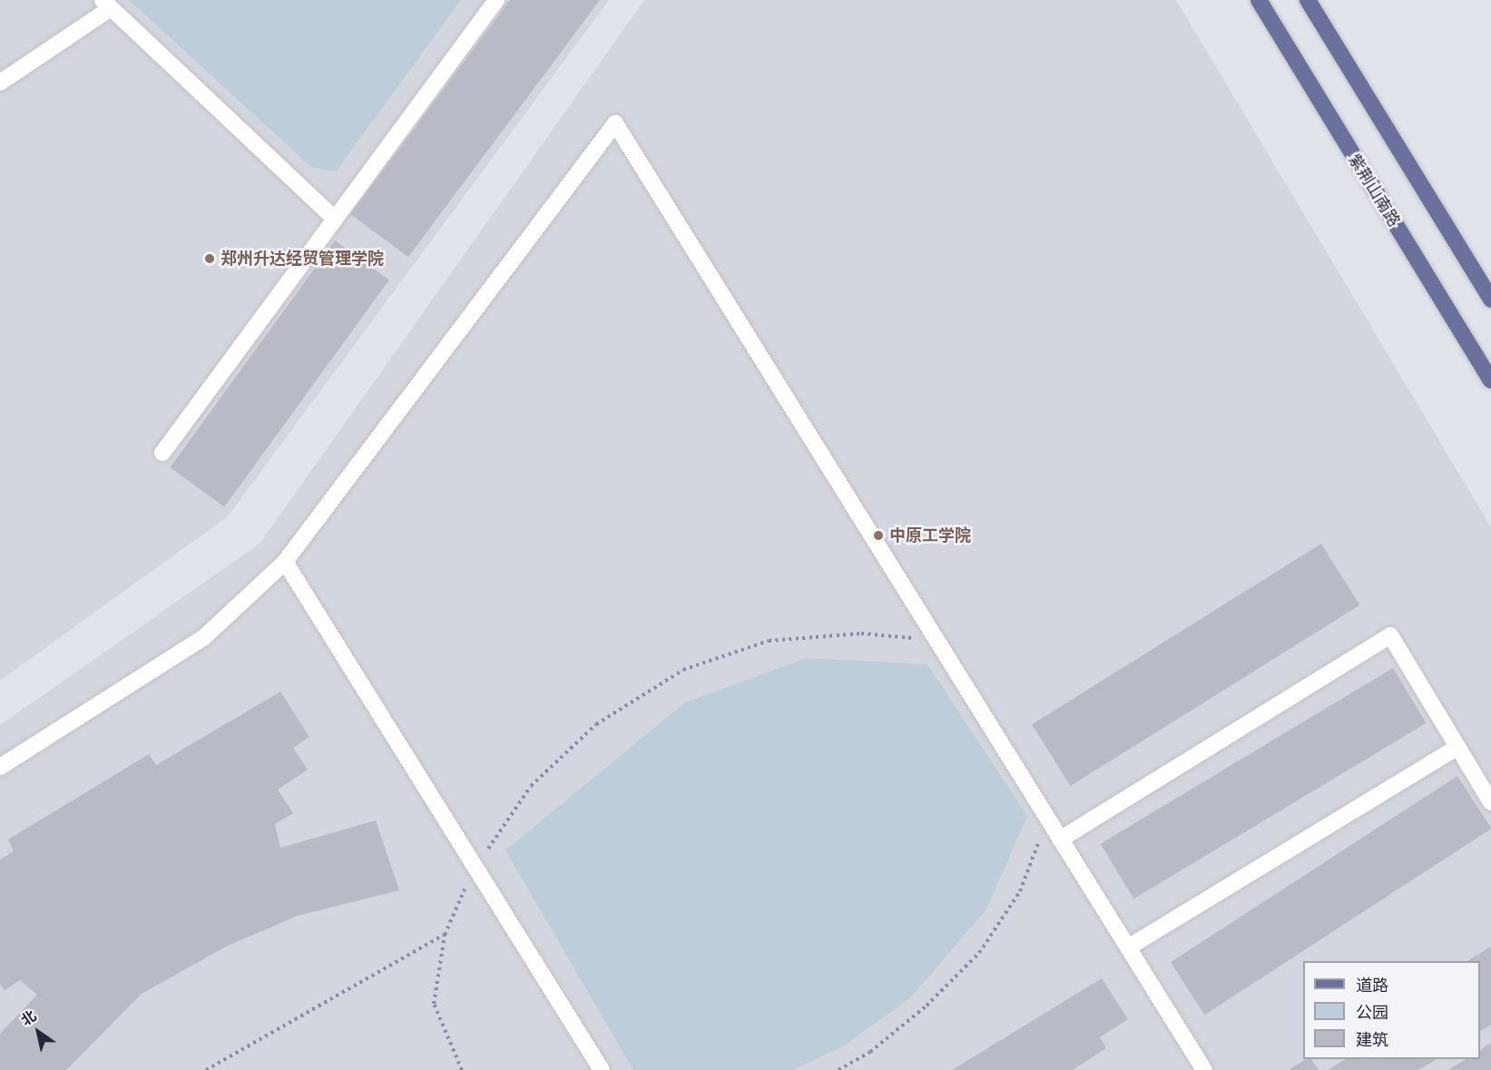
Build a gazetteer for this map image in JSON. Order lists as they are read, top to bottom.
{
  "streets": {
    "main road": ["紫荆山南路"]
  },
  "places": ["郑州升达经贸管理学院", "中原工学院"],
  "legend": ["道路", "公园", "建筑"],
  "north": "top left"
}
